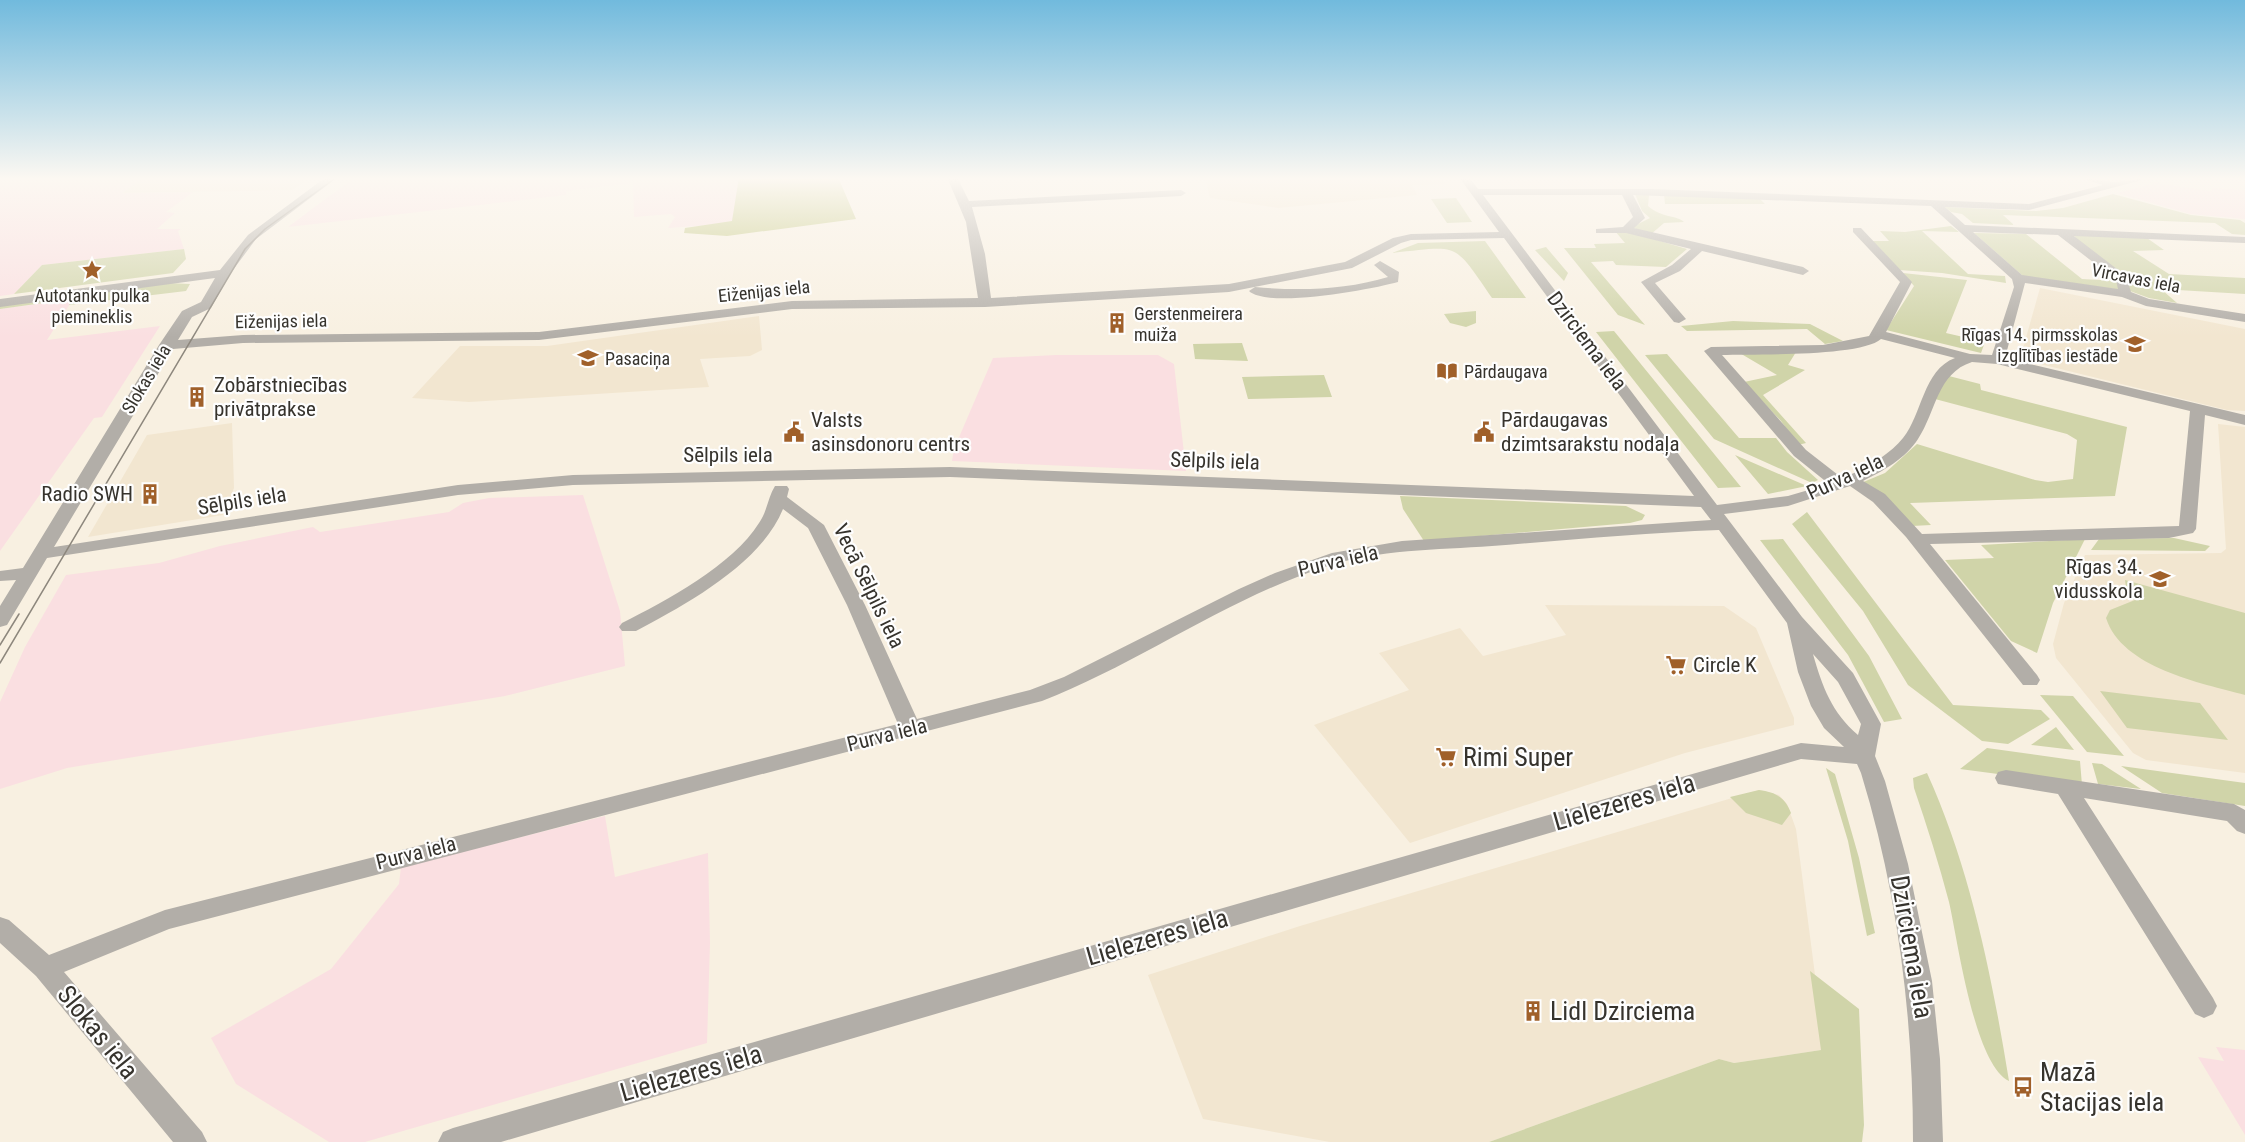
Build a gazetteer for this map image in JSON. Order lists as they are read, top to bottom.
{
  "streets": {
    "street": [
      "Vircavas iela",
      "Eiženijas iela",
      "Dzirciema iela",
      "Slokas iela",
      "Sēlpils iela",
      "Purva iela",
      "Vecā Sēlpils iela",
      "Lielezeres iela"
    ]
  },
  "crossings": [
    ["Eiženijas iela", "Dzirciema iela"],
    ["Eiženijas iela", "Slokas iela"],
    ["Dzirciema iela", "Sēlpils iela"],
    ["Dzirciema iela", "Purva iela"],
    ["Dzirciema iela", "Lielezeres iela"],
    ["Slokas iela", "Sēlpils iela"],
    ["Slokas iela", "Purva iela"],
    ["Sēlpils iela", "Purva iela"],
    ["Purva iela", "Vecā Sēlpils iela"]
  ],
  "places": {
    "place": ["Autotanku pulka piemineklis"],
    "building": [
      "Gerstenmeirera muiža",
      "Zobārstniecības privātprakse",
      "Radio SWH",
      "Lidl Dzirciema"
    ],
    "school or university": ["Rīgas 14. pirmsskolas izglītības iestāde", "Pasaciņa", "Rīgas 34. vidusskola"],
    "library": ["Pārdaugava"],
    "public building": ["Valsts asinsdonoru centrs", "Pārdaugavas dzimtsarakstu nodaļa"],
    "supermarket": ["Circle K", "Rimi Super"],
    "bus stop": ["Mazā Stacijas iela"]
  }
}
